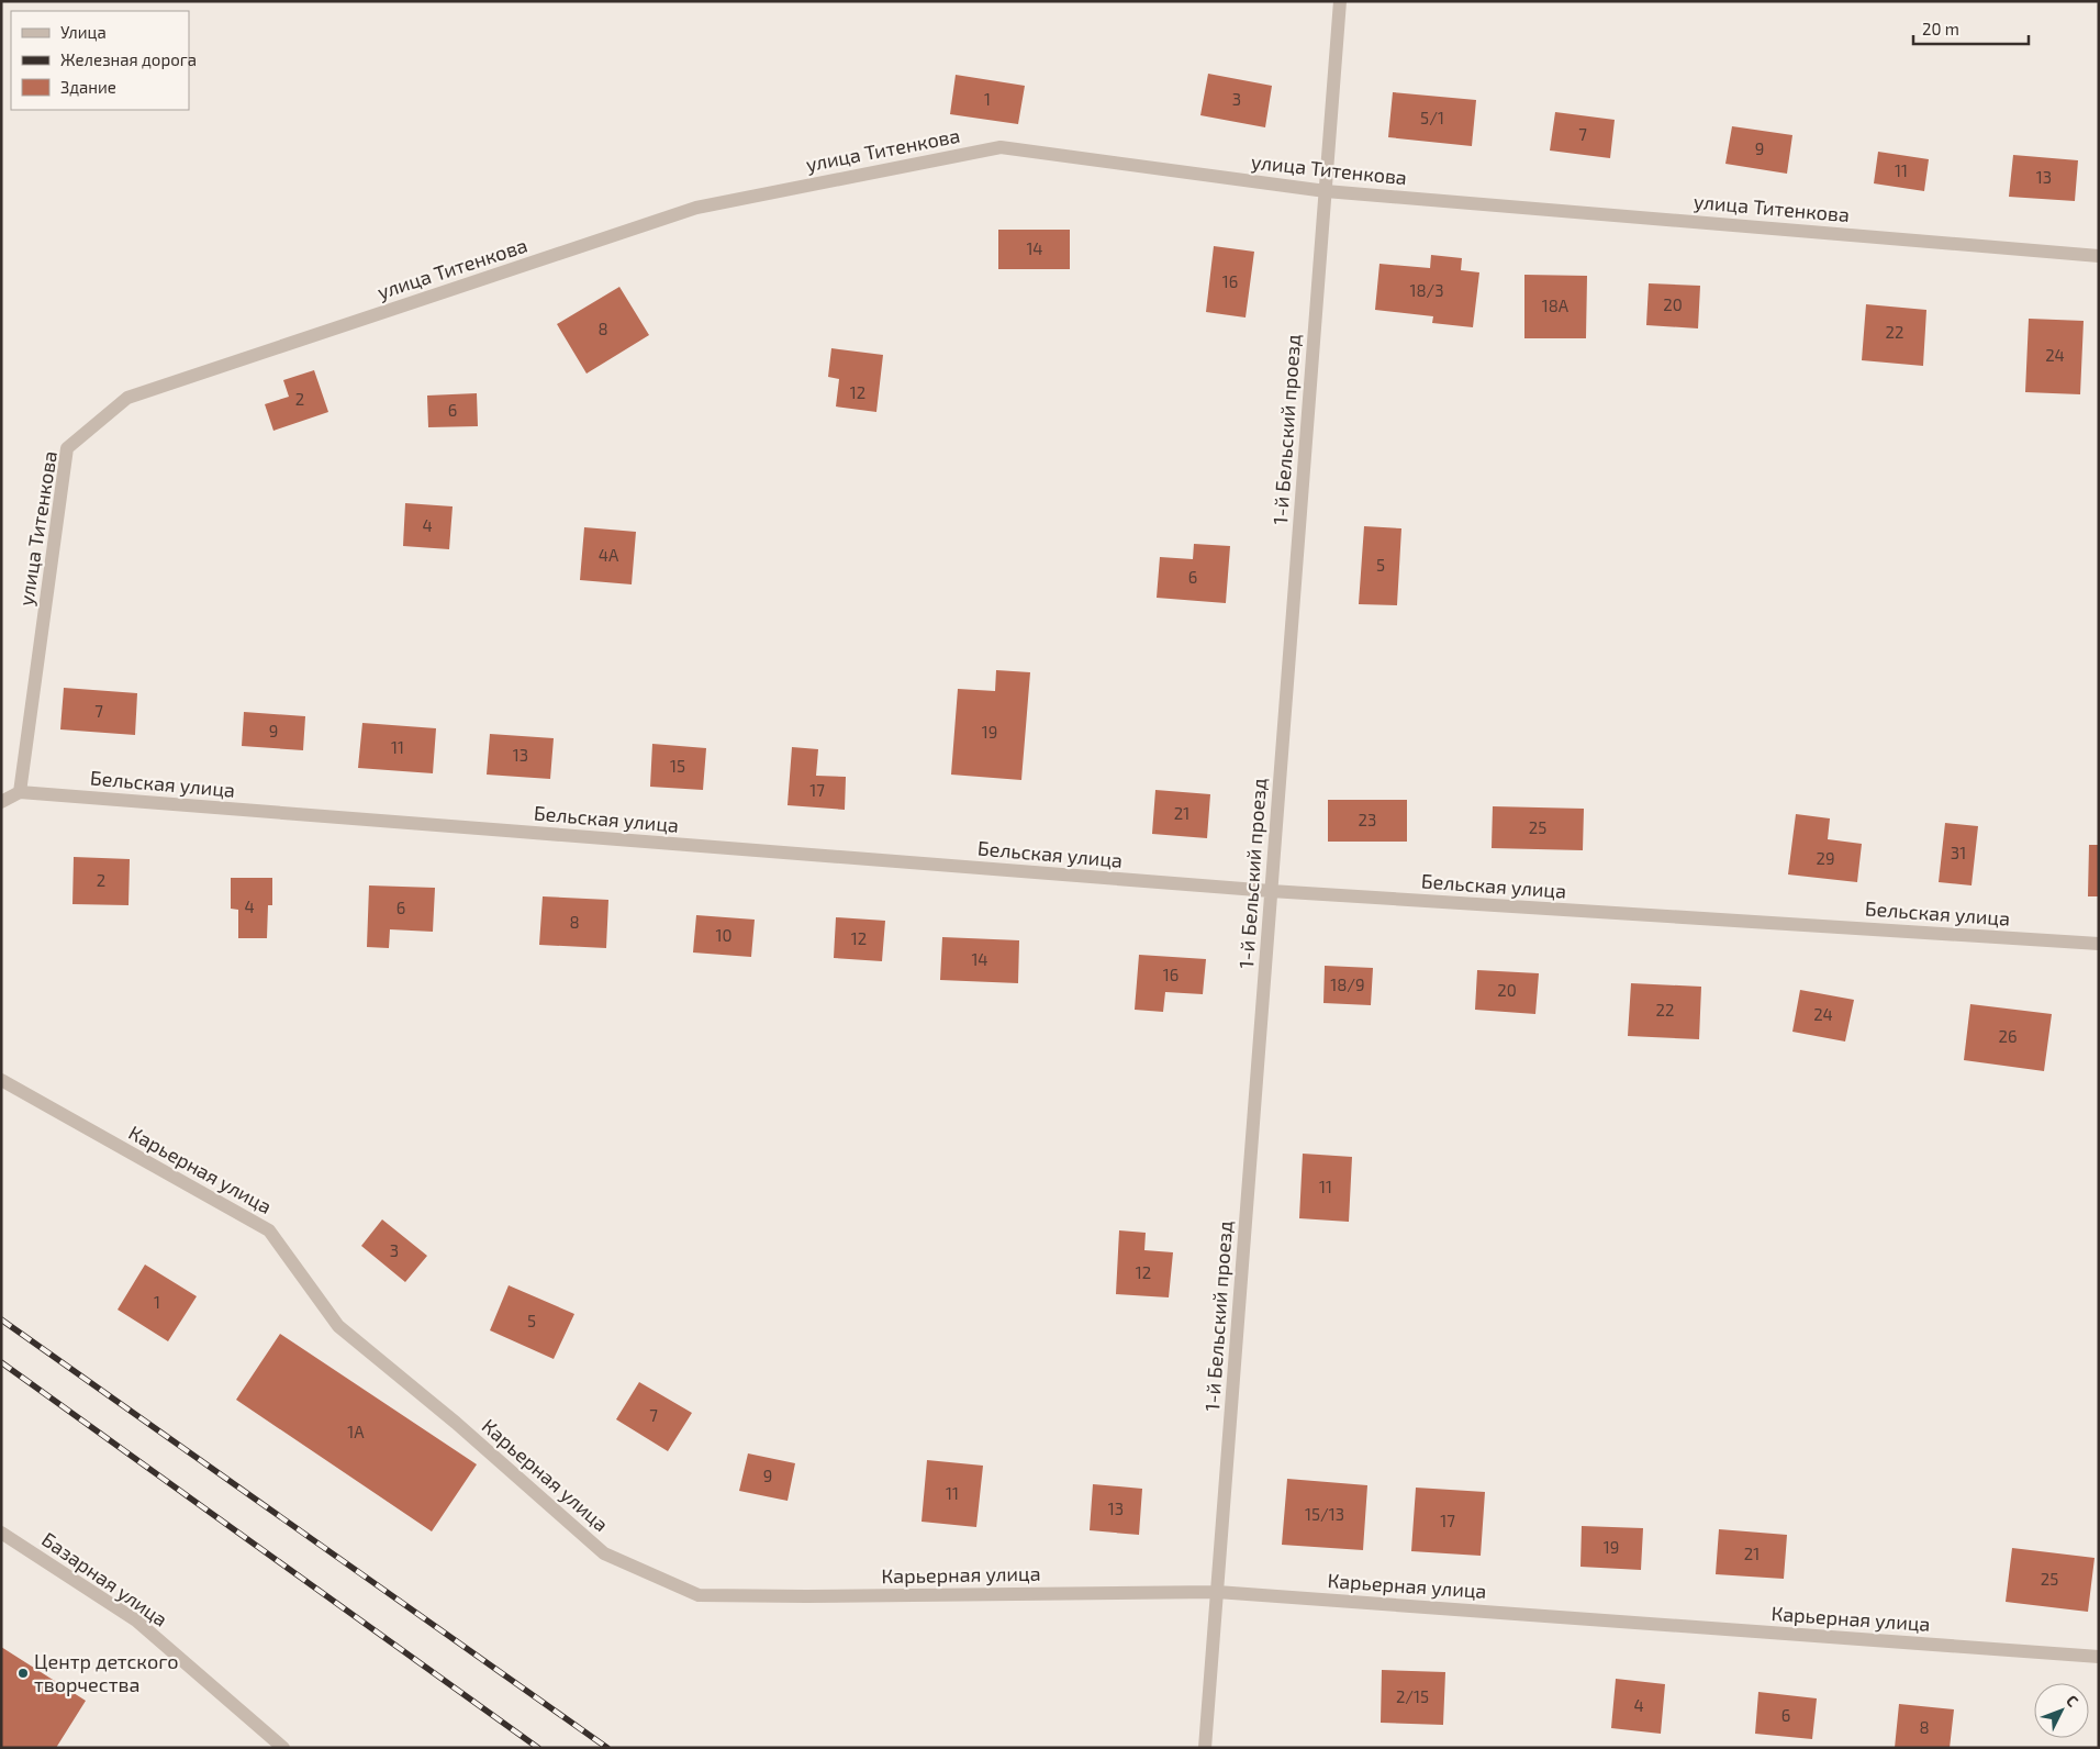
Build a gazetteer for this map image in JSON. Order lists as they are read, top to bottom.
{
  "streets": {
    "street": [
      "улица Титенкова",
      "1-й Бельский проезд",
      "Бельская улица",
      "Карьерная улица",
      "Базарная улица"
    ]
  },
  "crossings": [
    ["улица Титенкова", "1-й Бельский проезд"],
    ["улица Титенкова", "Бельская улица"],
    ["1-й Бельский проезд", "Бельская улица"],
    ["1-й Бельский проезд", "Карьерная улица"]
  ],
  "places": ["Центр детского творчества"],
  "house_numbers": [
    "1",
    "3",
    "5/1",
    "7",
    "9",
    "11",
    "13",
    "14",
    "16",
    "18/3",
    "20",
    "18А",
    "8",
    "22",
    "24",
    "12",
    "2",
    "6",
    "4",
    "4А",
    "5",
    "6",
    "7",
    "9",
    "19",
    "11",
    "13",
    "15",
    "17",
    "21",
    "23",
    "25",
    "31",
    "29",
    "2",
    "4",
    "6",
    "8",
    "10",
    "12",
    "14",
    "16",
    "18/9",
    "20",
    "22",
    "24",
    "26",
    "11",
    "3",
    "12",
    "1",
    "5",
    "7",
    "1А",
    "9",
    "11",
    "13",
    "15/13",
    "17",
    "19",
    "21",
    "25",
    "2/15",
    "4",
    "6",
    "8"
  ],
  "legend": ["Улица", "Железная дорога", "Здание"],
  "scale_bar": "20 m",
  "north": "top right"
}
